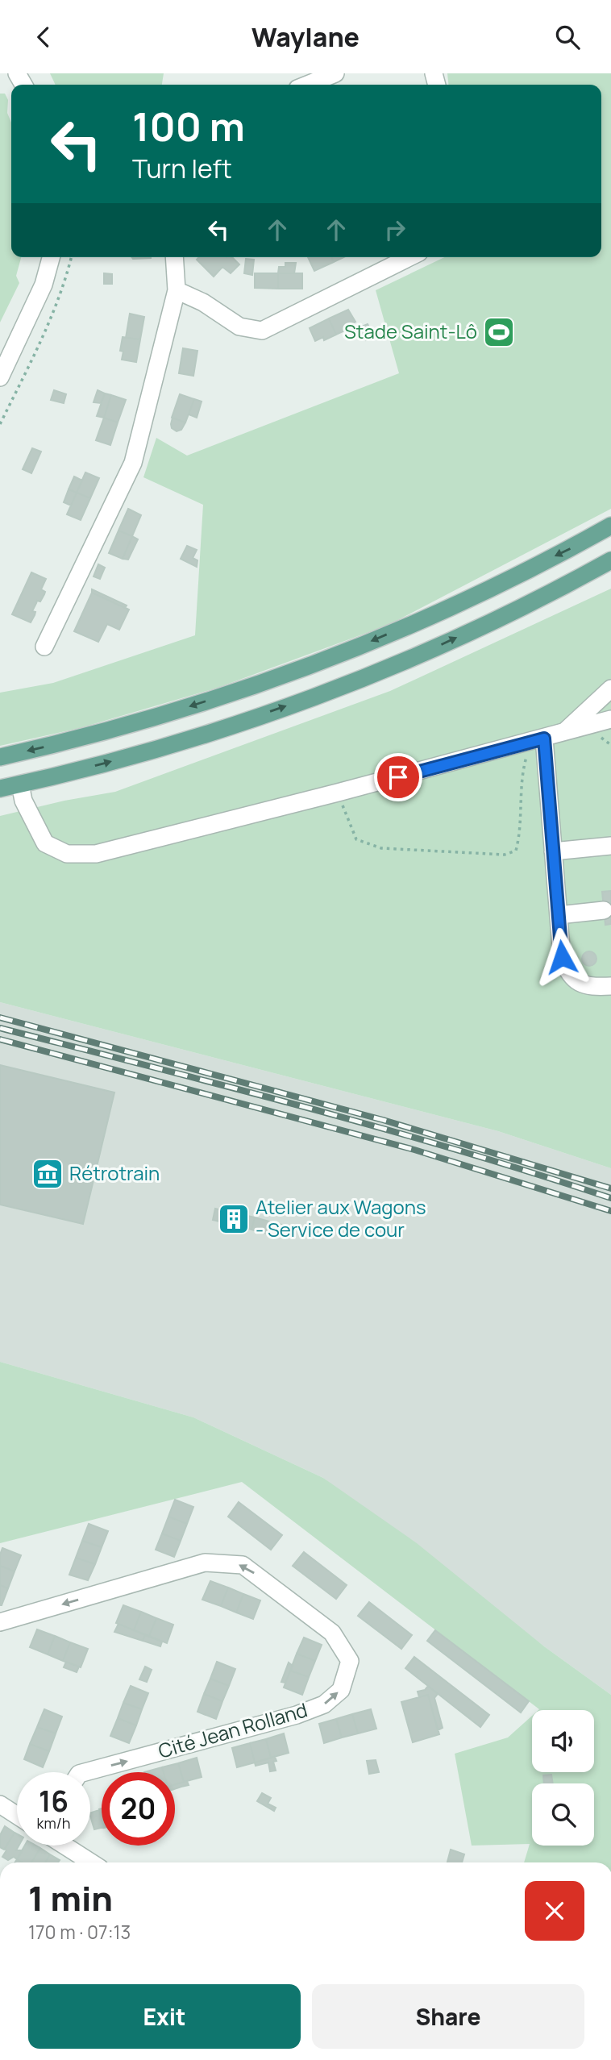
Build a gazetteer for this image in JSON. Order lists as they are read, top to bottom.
{
  "streets": {
    "street": ["Cité Jean Rolland"]
  },
  "places": {
    "sports": ["Stade Saint-Lô"],
    "museum": ["Rétrotrain"],
    "building": ["Atelier aux Wagons - Service de cour"]
  },
  "page": {
    "header": "Waylane",
    "turn": ["100 m", "Turn left"],
    "speed": "16 km/h",
    "limit": "20",
    "heading": ["1 min", "170 m · 07:13"],
    "buttons": ["Exit", "Share"]
  }
}
